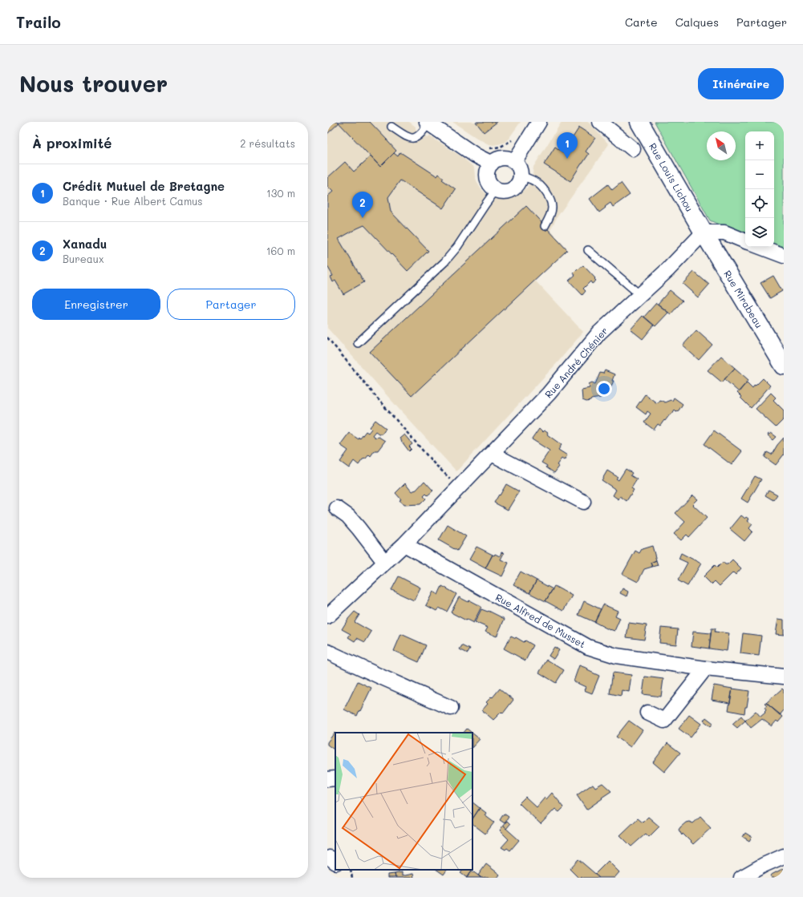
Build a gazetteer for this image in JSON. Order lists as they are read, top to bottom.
{
  "streets": {
    "main road": ["Rue Louis Lichou", "Rue Mirabeau"],
    "street": ["Rue André Chénier", "Rue Alfred de Musset"]
  },
  "crossings": [
    ["Rue Louis Lichou", "Rue Mirabeau"],
    ["Rue Louis Lichou", "Rue André Chénier"],
    ["Rue Mirabeau", "Rue André Chénier"],
    ["Rue André Chénier", "Rue Alfred de Musset"]
  ],
  "north": "top left",
  "page": {
    "header": "Trailo",
    "nav": ["Carte", "Calques", "Partager"],
    "buttons": [
      "Itinéraire",
      ["Enregistrer", "Partager"]
    ],
    "title": "Nous trouver",
    "heading": ["À proximité", "2 résultats"],
    "map_buttons": ["+", "−"],
    "pins": ["1", "2"],
    "list": [
      {
        "mark": "1",
        "name": "Crédit Mutuel de Bretagne",
        "note": "Banque · Rue Albert Camus",
        "value": "130 m"
      },
      {
        "mark": "2",
        "name": "Xanadu",
        "note": "Bureaux",
        "value": "160 m"
      }
    ]
  }
}
